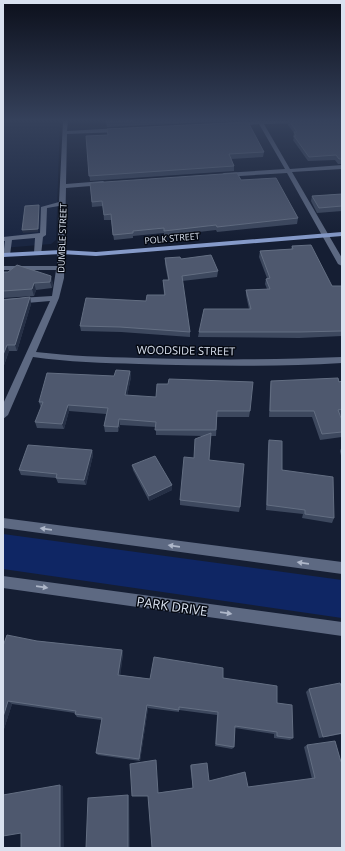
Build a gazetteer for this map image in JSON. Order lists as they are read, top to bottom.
{
  "streets": {
    "main road": ["POLK STREET"],
    "street": ["DUMBLE STREET", "WOODSIDE STREET", "PARK DRIVE"]
  },
  "crossings": [
    ["DUMBLE STREET", "POLK STREET"],
    ["DUMBLE STREET", "WOODSIDE STREET"]
  ]
}
